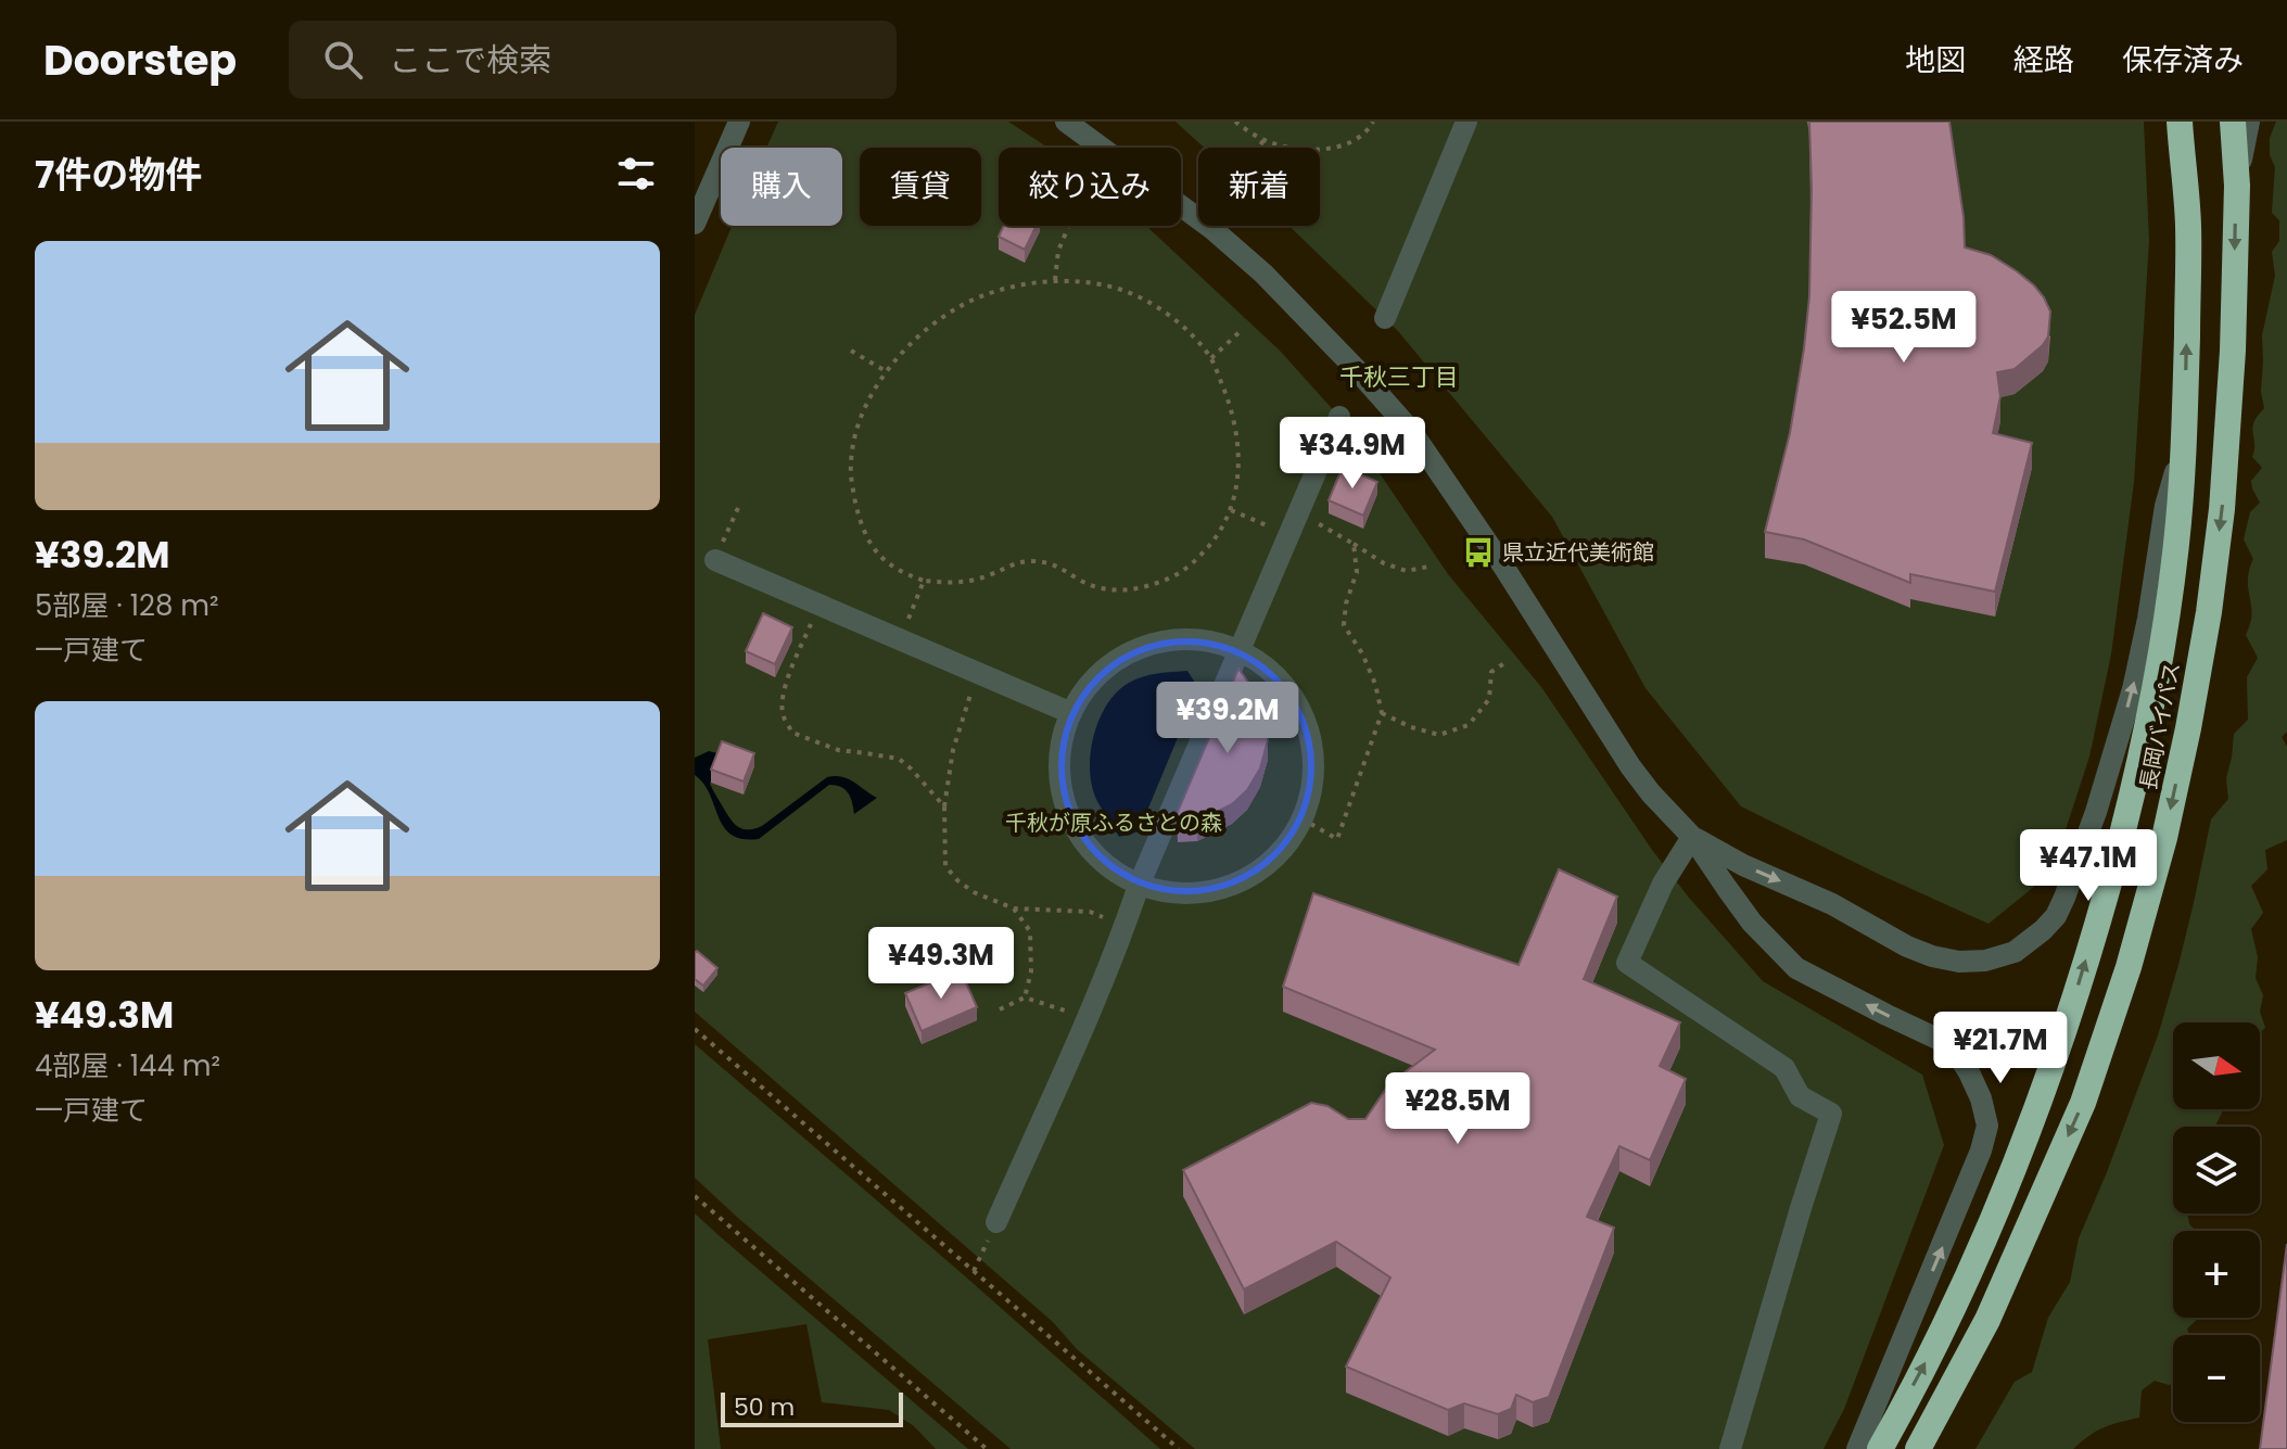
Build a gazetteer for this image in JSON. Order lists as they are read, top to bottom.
{
  "streets": {
    "highway": ["長岡バイパス"]
  },
  "districts": ["千秋三丁目"],
  "parks": ["千秋が原ふるさとの森"],
  "places": {
    "bus stop": ["県立近代美術館"]
  },
  "scale_bar": "50 m",
  "north": "right",
  "page": {
    "header": "Doorstep",
    "search": "ここで検索",
    "nav": ["地図", "経路", "保存済み"],
    "heading": "7件の物件",
    "chip": [
      "購入",
      "賃貸",
      "絞り込み",
      "新着"
    ],
    "list": [
      {
        "name": "¥39.2M",
        "note": "5部屋 · 128 m² · 一戸建て"
      },
      {
        "name": "¥49.3M",
        "note": "4部屋 · 144 m² · 一戸建て"
      }
    ],
    "price": [
      "¥52.5M",
      "¥34.9M",
      "¥39.2M",
      "¥47.1M",
      "¥49.3M",
      "¥21.7M",
      "¥28.5M"
    ],
    "map_buttons": ["+", "−"],
    "scale": "50 m"
  }
}
